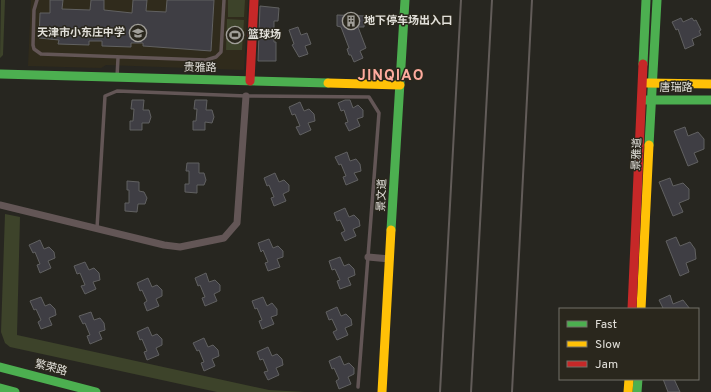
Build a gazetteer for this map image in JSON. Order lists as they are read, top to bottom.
{
  "streets": {
    "street": [
      "贵雅路",
      "唐瑞路",
      "景雅道",
      "景文道",
      "繁荣路"
    ]
  },
  "crossings": [
    ["贵雅路", "景文道"],
    ["唐瑞路", "景雅道"]
  ],
  "districts": ["JINQIAO"],
  "places": {
    "building": ["地下停车场出入口"],
    "school or university": ["天津市小东庄中学"],
    "sports": ["篮球场"]
  },
  "legend": ["Fast", "Slow", "Jam"]
}
